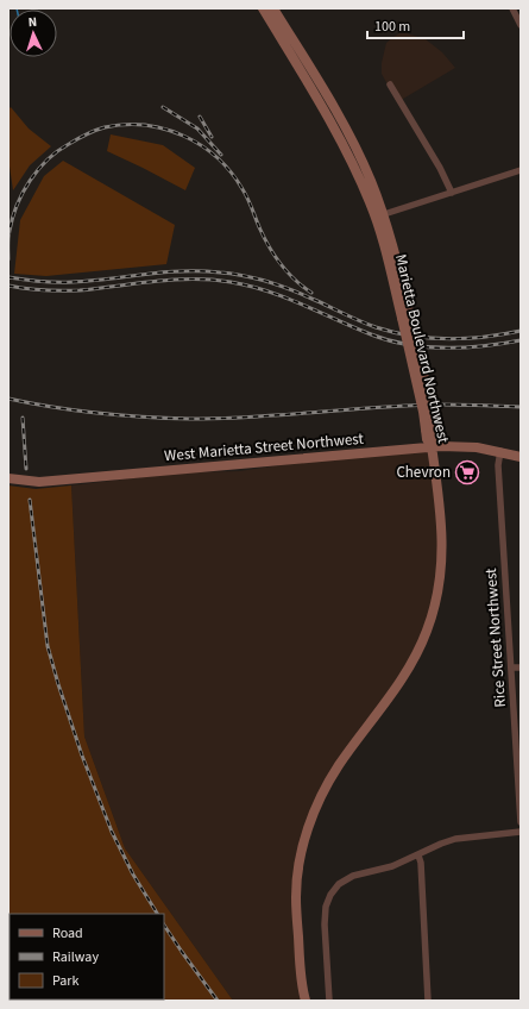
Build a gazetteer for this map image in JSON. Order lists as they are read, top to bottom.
{
  "streets": {
    "main road": ["Marietta Boulevard Northwest", "West Marietta Street Northwest"],
    "street": ["Rice Street Northwest"]
  },
  "crossings": [
    ["Marietta Boulevard Northwest", "West Marietta Street Northwest"],
    ["West Marietta Street Northwest", "Rice Street Northwest"]
  ],
  "places": {
    "supermarket": ["Chevron"]
  },
  "legend": ["Road", "Railway", "Park"],
  "scale_bar": "100 m",
  "north": "top"
}
